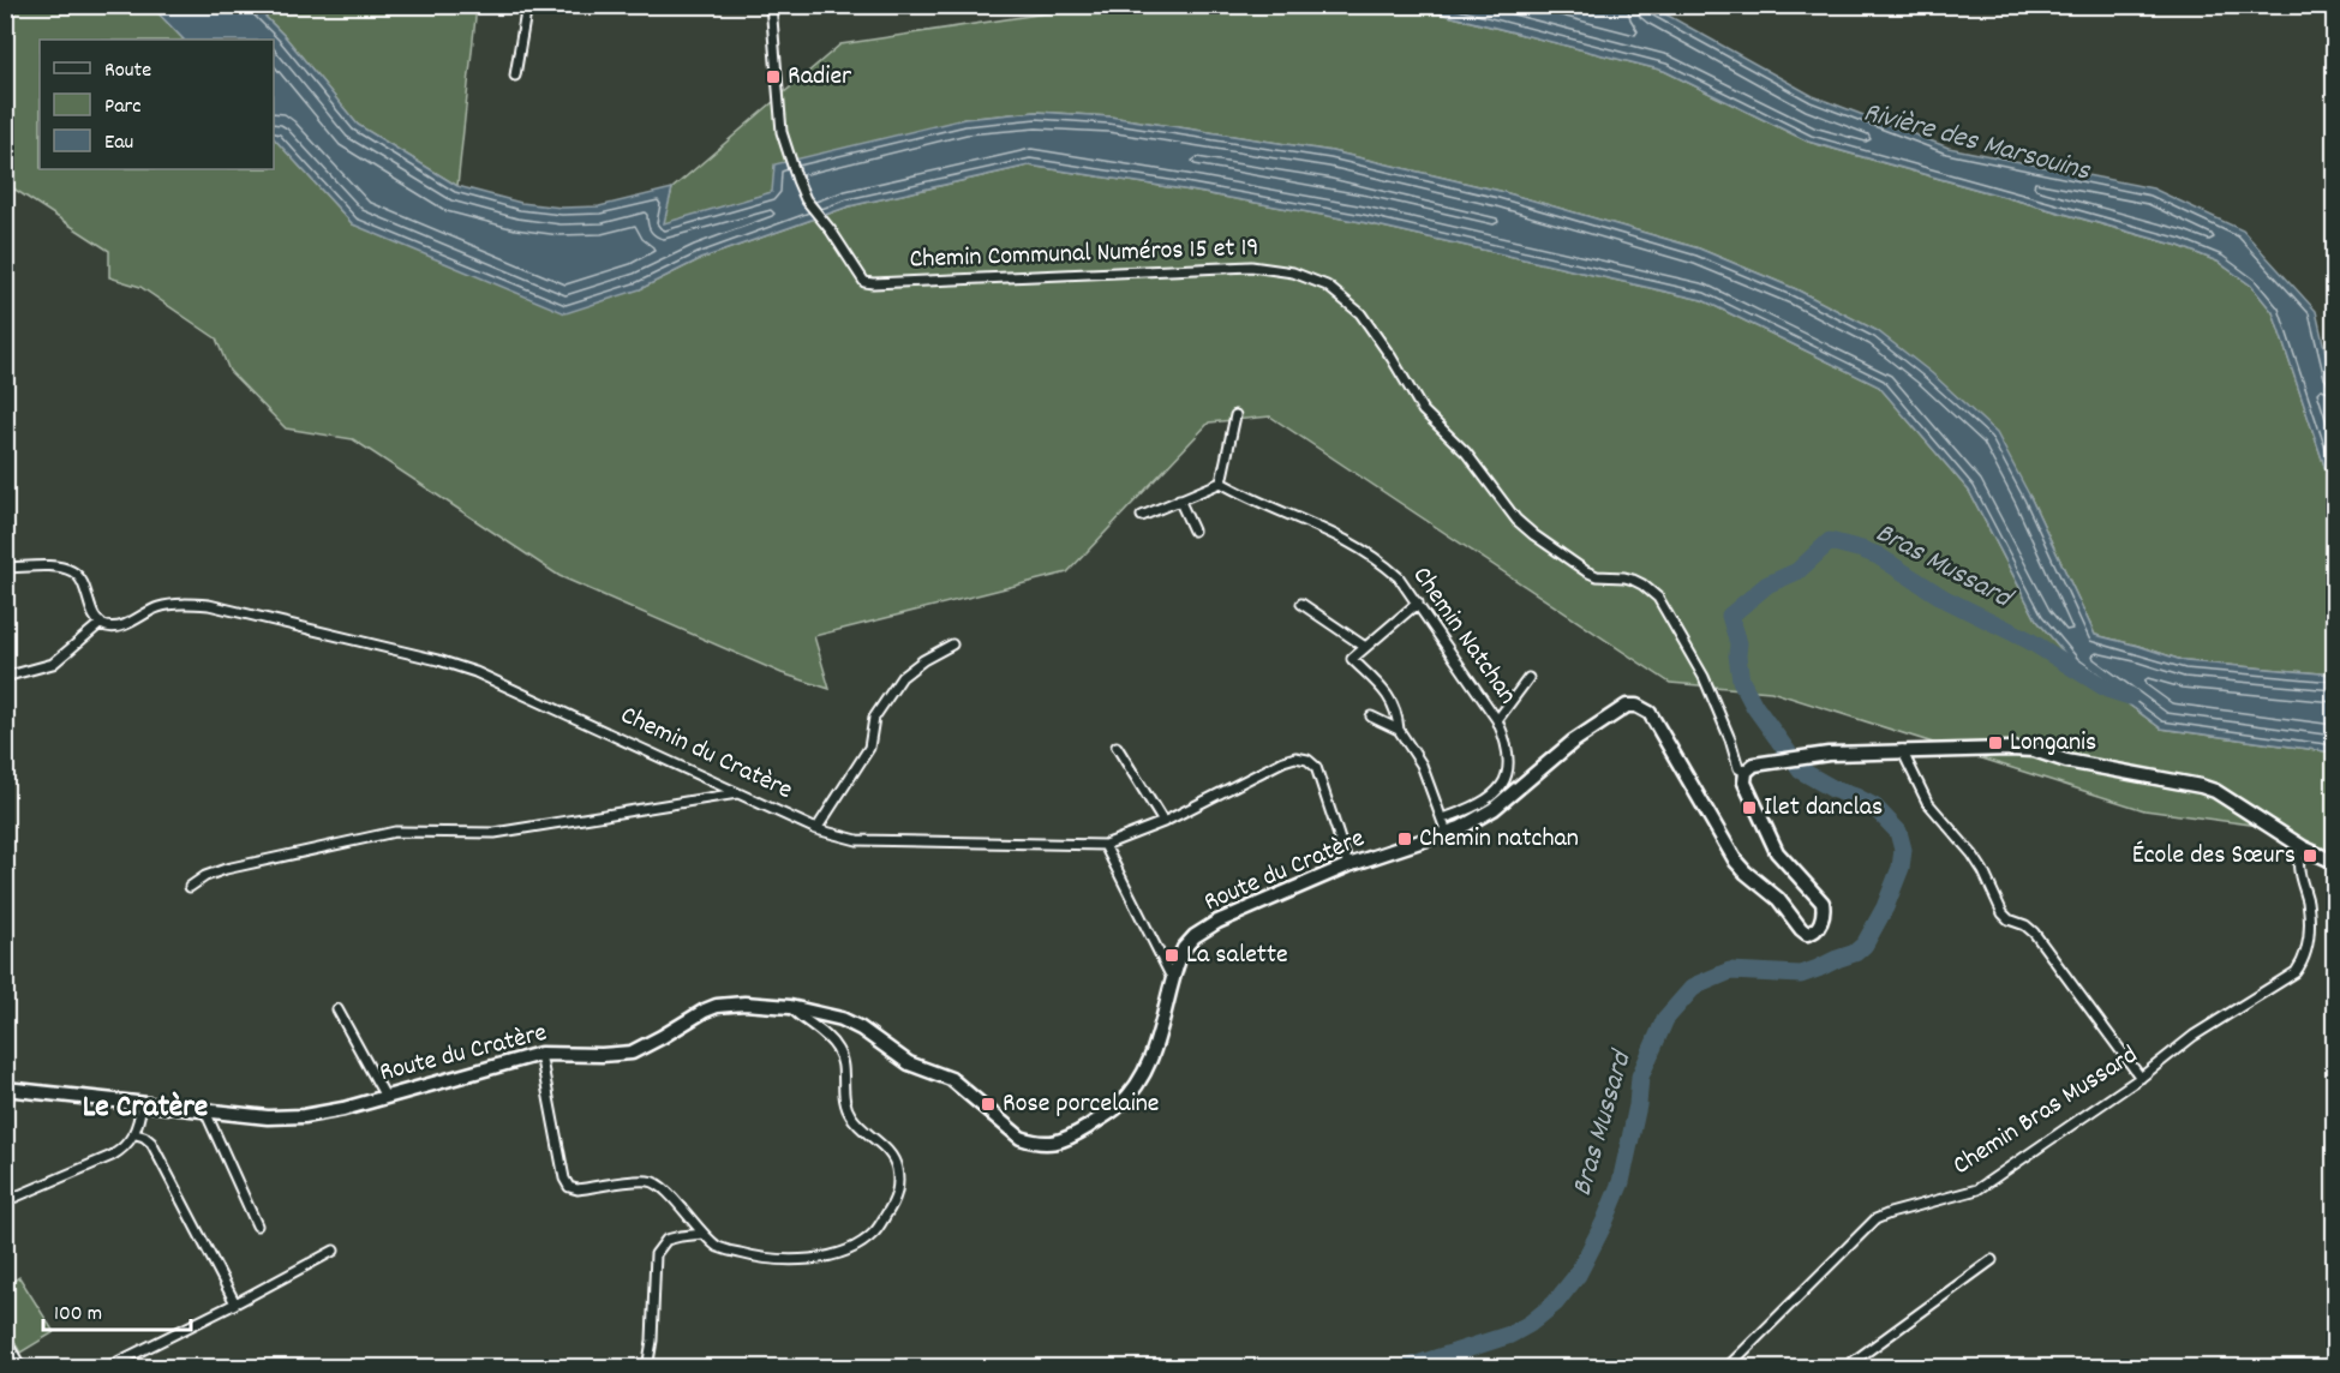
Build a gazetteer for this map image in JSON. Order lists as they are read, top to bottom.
{
  "streets": {
    "street": [
      "Chemin Communal Numéros 15 et 19",
      "Chemin Natchan",
      "Chemin du Cratère",
      "Route du Cratère",
      "Chemin Bras Mussard"
    ]
  },
  "crossings": [
    ["Chemin Communal Numéros 15 et 19", "Route du Cratère"],
    ["Chemin du Cratère", "Route du Cratère"]
  ],
  "districts": ["Le Cratère"],
  "water": ["Rivière des Marsouins", "Bras Mussard"],
  "places": {
    "transit": [
      "Radier",
      "Longanis",
      "Ilet danclas",
      "Chemin natchan",
      "École des Sœurs",
      "La salette",
      "Rose porcelaine"
    ]
  },
  "legend": ["Route", "Parc", "Eau"],
  "scale_bar": "100 m"
}
